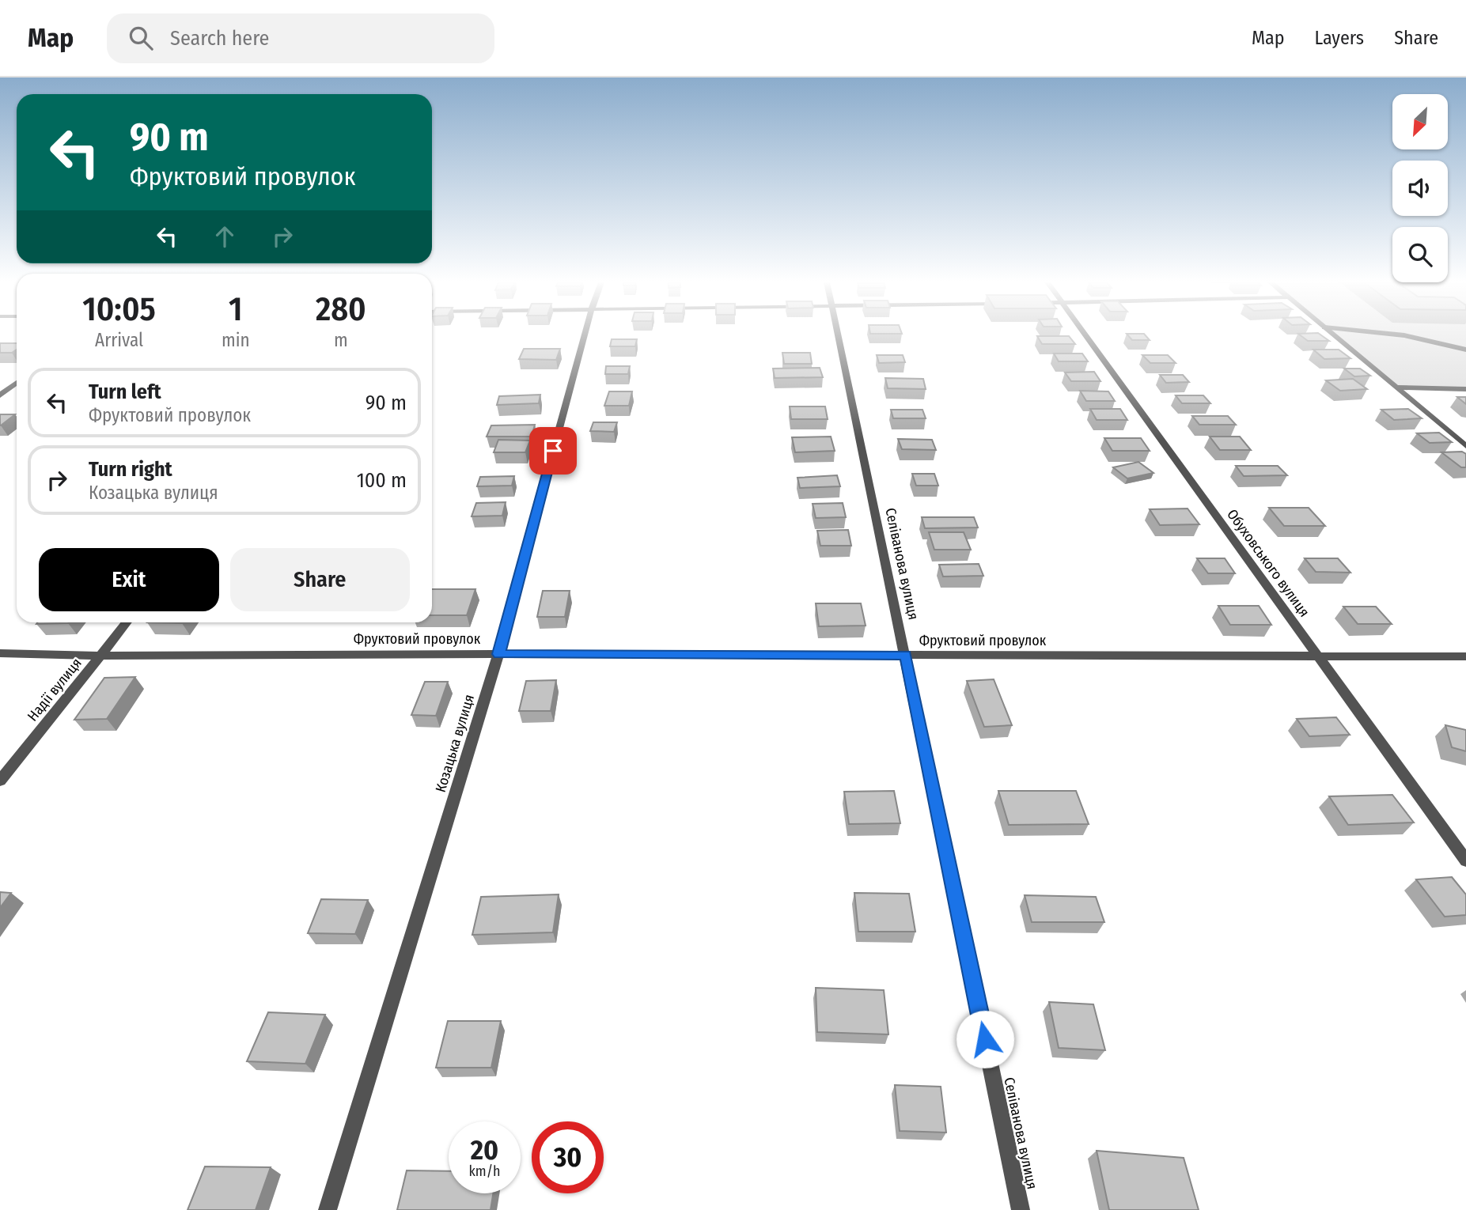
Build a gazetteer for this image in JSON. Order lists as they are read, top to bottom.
{
  "streets": {
    "street": [
      "Обуховського вулиця",
      "Селіванова вулиця",
      "Фруктовий провулок",
      "Надії вулиця",
      "Козацька вулиця"
    ]
  },
  "crossings": [
    ["Обуховського вулиця", "Фруктовий провулок"],
    ["Селіванова вулиця", "Фруктовий провулок"],
    ["Фруктовий провулок", "Надії вулиця"],
    ["Фруктовий провулок", "Козацька вулиця"]
  ],
  "north": "bottom left",
  "page": {
    "header": "Map",
    "search": "Search here",
    "nav": ["Map", "Layers", "Share"],
    "turn": ["90 m", "Фруктовий провулок"],
    "eta": [
      "10:05",
      "Arrival",
      "1",
      "min",
      "280",
      "m"
    ],
    "list": [
      {
        "name": "Turn left",
        "note": "Фруктовий провулок",
        "value": "90 m"
      },
      {
        "name": "Turn right",
        "note": "Козацька вулиця",
        "value": "100 m"
      }
    ],
    "buttons": ["Exit", "Share"],
    "speed": "20 km/h",
    "limit": "30"
  }
}
